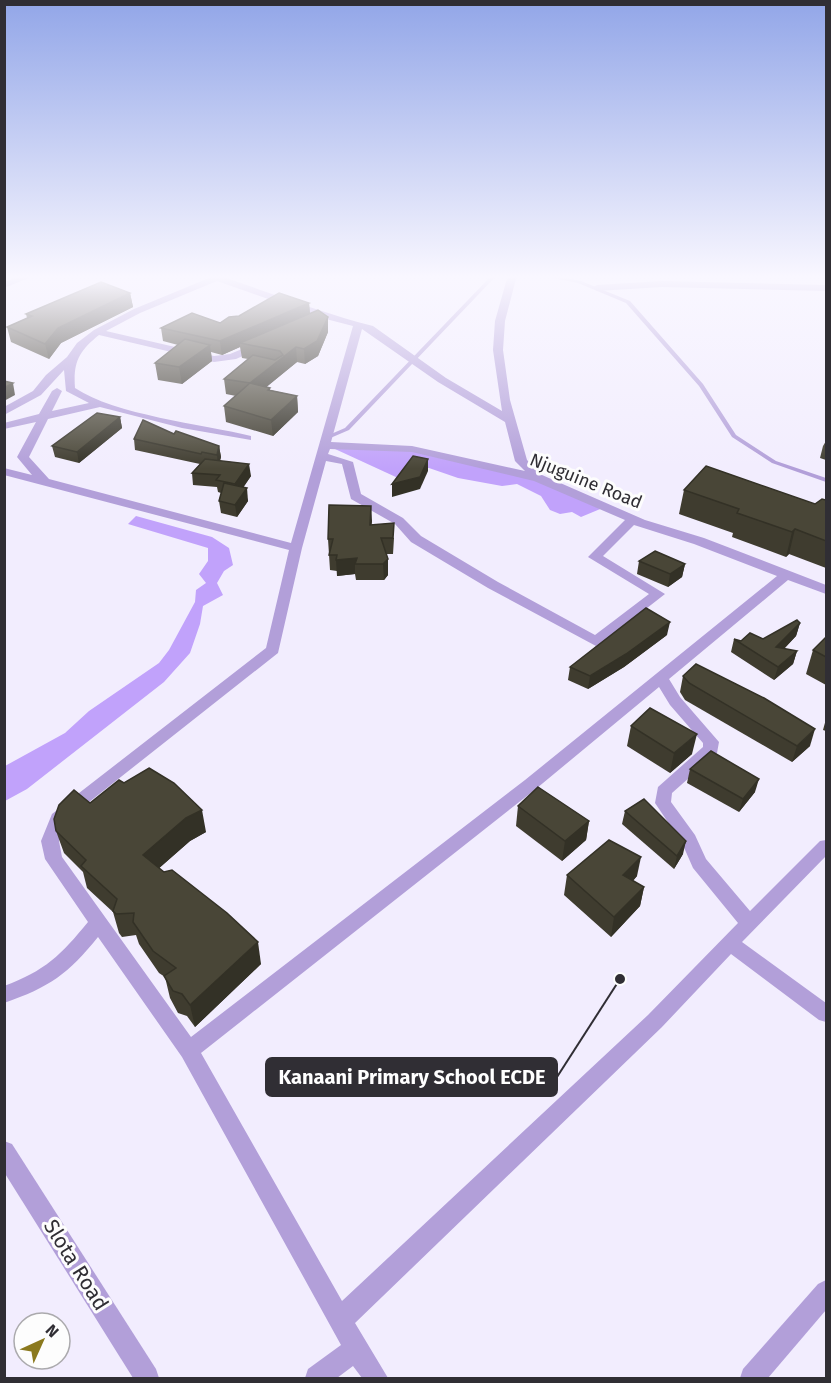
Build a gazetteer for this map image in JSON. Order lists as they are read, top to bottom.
{
  "streets": {
    "street": ["Njuguine Road", "Slota Road"]
  },
  "places": ["Kanaani Primary School ECDE"],
  "north": "top right"
}
